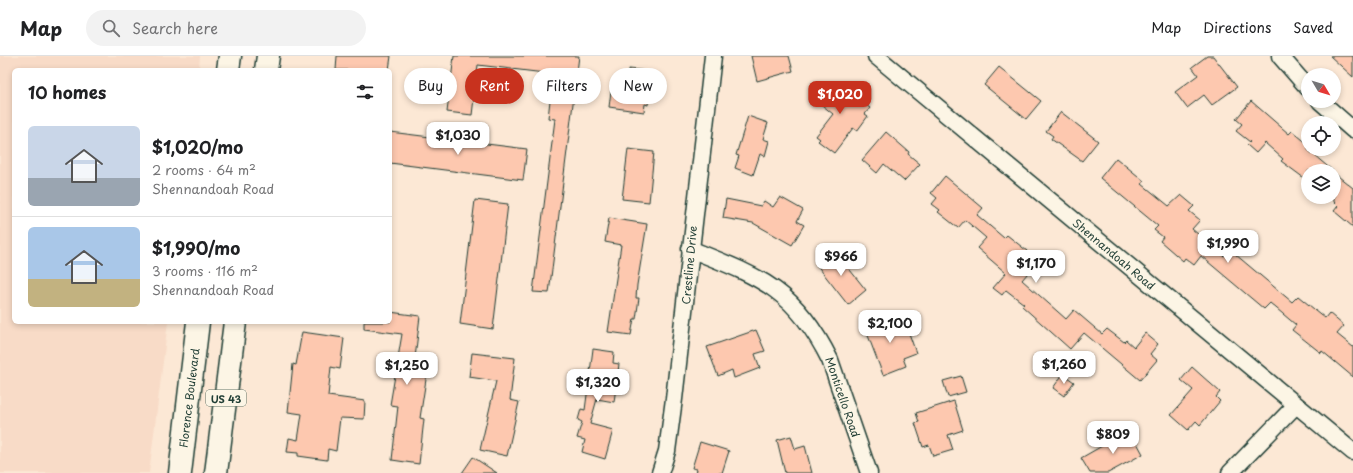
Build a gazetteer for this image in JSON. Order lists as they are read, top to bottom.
{
  "streets": {
    "highway": ["Florence Boulevard", "US 43"],
    "street": ["Shennandoah Road", "Crestline Drive", "Monticello Road"]
  },
  "crossings": [
    ["Crestline Drive", "Monticello Road"]
  ],
  "north": "bottom right",
  "page": {
    "header": "Map",
    "search": "Search here",
    "nav": ["Map", "Directions", "Saved"],
    "chip": [
      "Buy",
      "Rent",
      "Filters",
      "New"
    ],
    "heading": "10 homes",
    "price": [
      "$1,020",
      "$1,030",
      "$1,990",
      "$966",
      "$1,170",
      "$2,100",
      "$1,260",
      "$1,250",
      "$1,320",
      "$809"
    ],
    "list": [
      {
        "name": "$1,020/mo",
        "note": "2 rooms · 64 m² · Shennandoah Road"
      },
      {
        "name": "$1,990/mo",
        "note": "3 rooms · 116 m² · Shennandoah Road"
      }
    ]
  }
}
